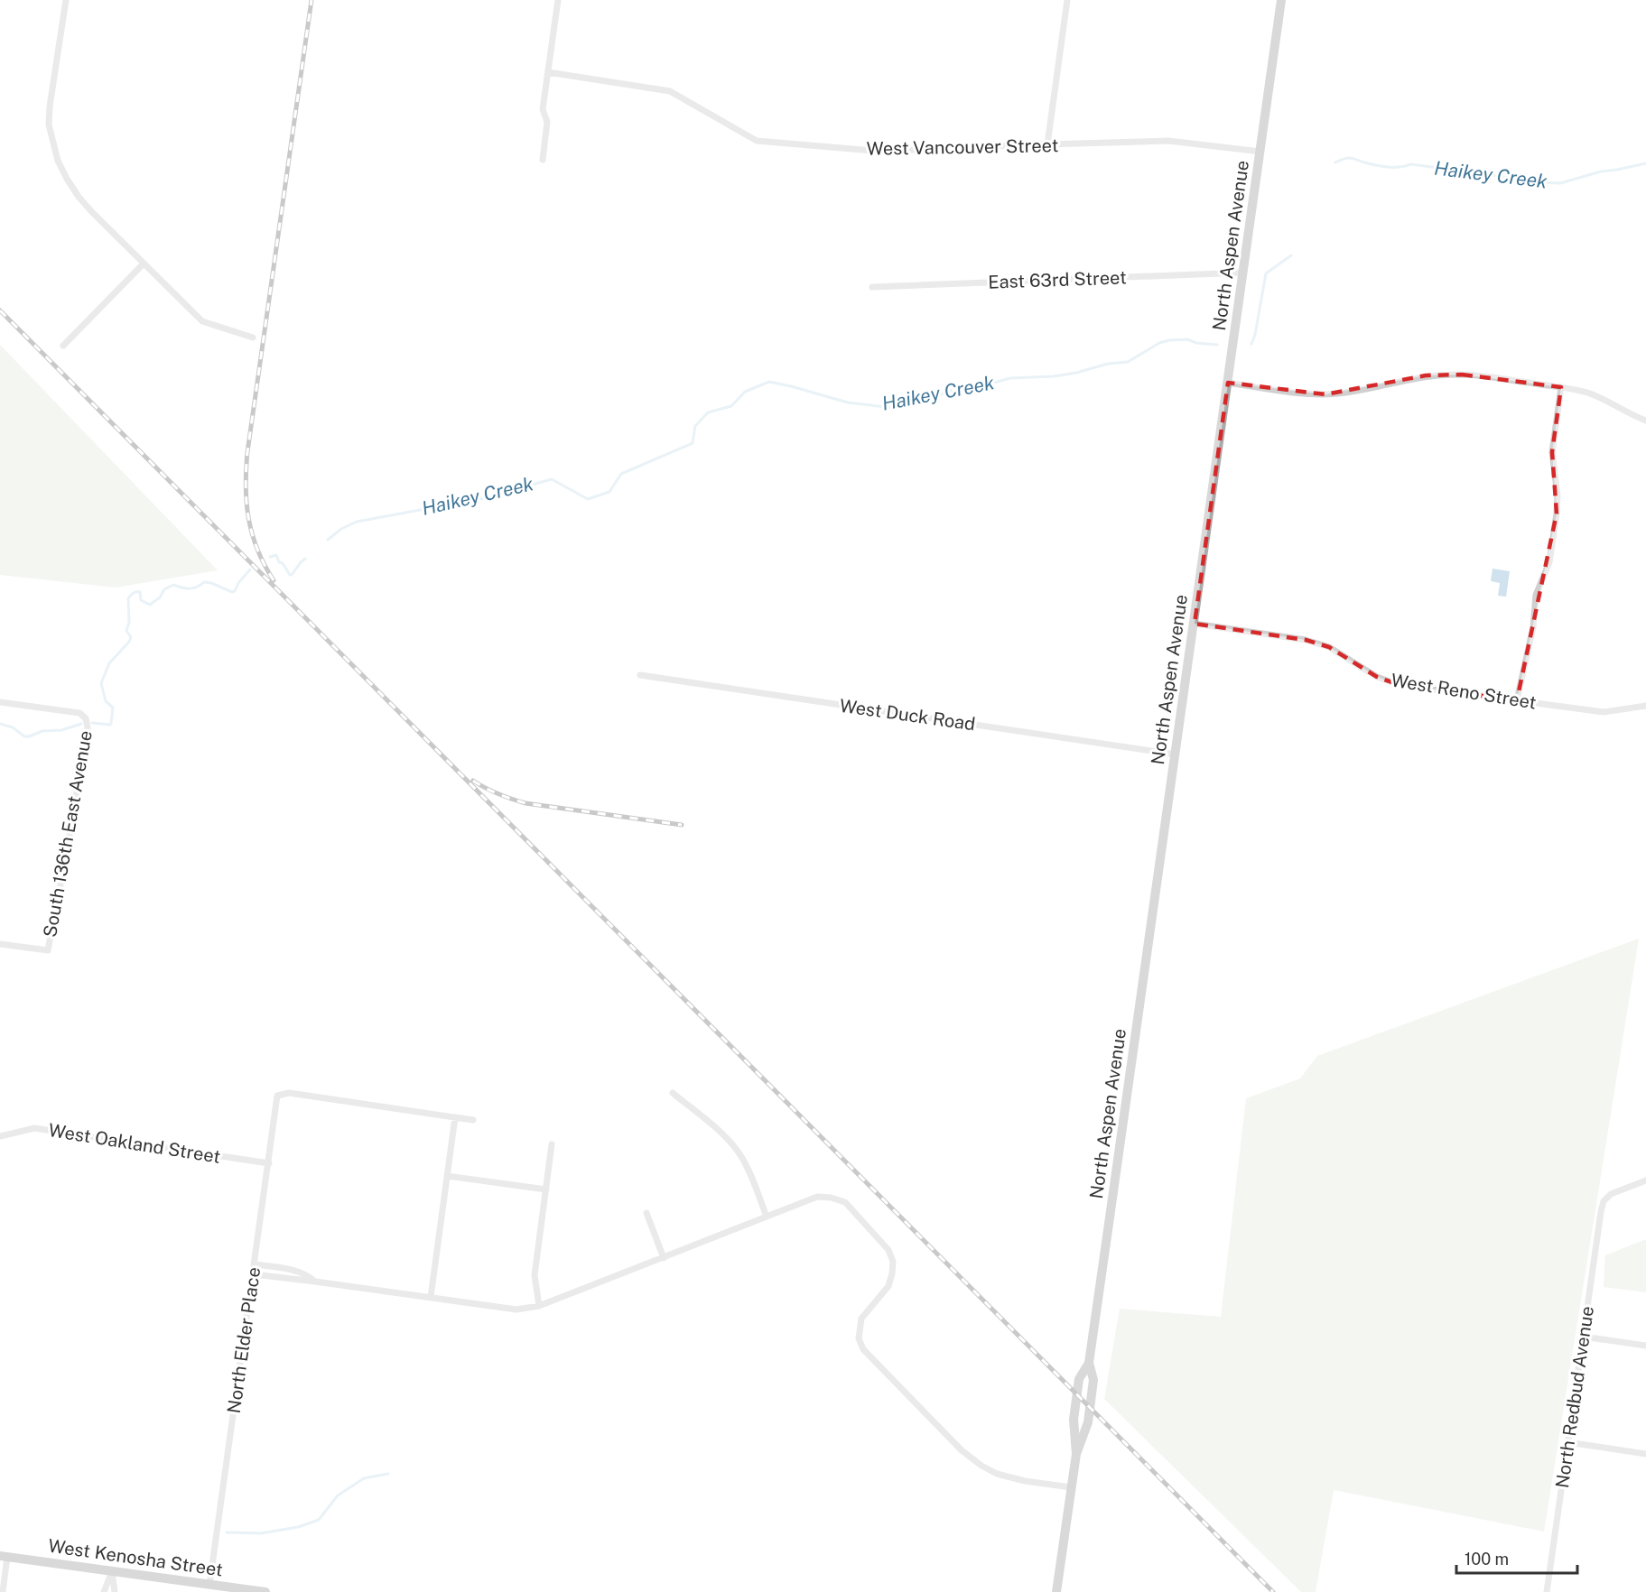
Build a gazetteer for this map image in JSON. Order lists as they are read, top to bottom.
{
  "streets": {
    "main road": ["North Aspen Avenue", "West Kenosha Street"],
    "street": [
      "West Vancouver Street",
      "East 63rd Street",
      "West Reno Street",
      "West Duck Road",
      "South 136th East Avenue",
      "West Oakland Street",
      "North Elder Place",
      "North Redbud Avenue"
    ]
  },
  "crossings": [
    ["West Vancouver Street", "North Aspen Avenue"],
    ["North Aspen Avenue", "East 63rd Street"],
    ["North Aspen Avenue", "West Reno Street"],
    ["North Aspen Avenue", "West Duck Road"],
    ["West Oakland Street", "North Elder Place"],
    ["North Elder Place", "West Kenosha Street"]
  ],
  "water": ["Haikey Creek"],
  "scale_bar": "100 m"
}
